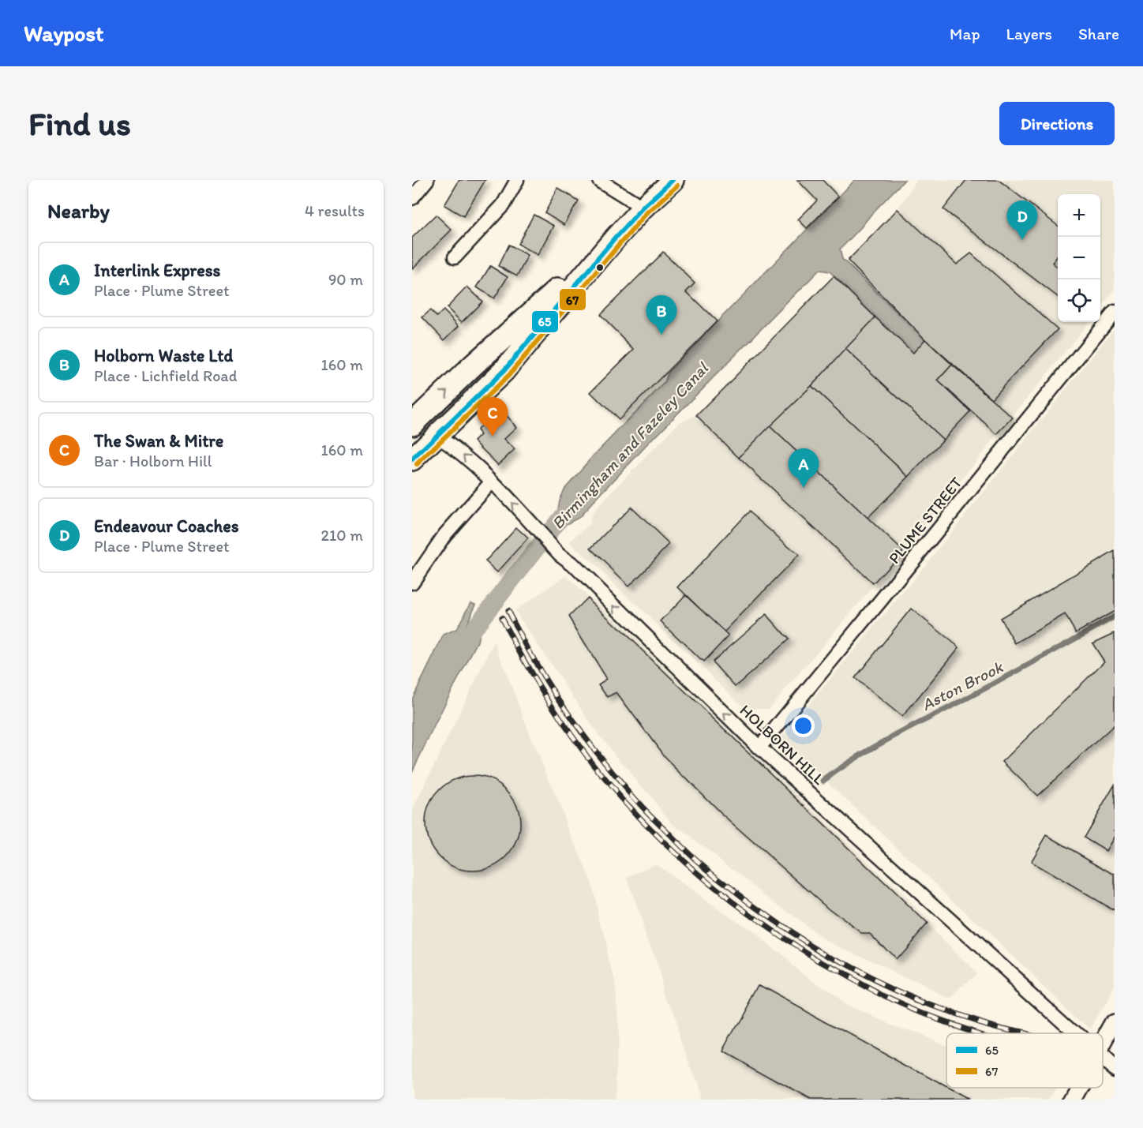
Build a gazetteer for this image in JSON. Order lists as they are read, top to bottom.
{
  "streets": {
    "street": ["PLUME STREET", "HOLBORN HILL"]
  },
  "crossings": [
    ["PLUME STREET", "HOLBORN HILL"]
  ],
  "one_way": ["HOLBORN HILL"],
  "water": ["Birmingham and Fazeley Canal", "Aston Brook"],
  "lines": ["transit line 65", "transit line 67"],
  "legend": ["65", "67"],
  "page": {
    "header": "Waypost",
    "nav": ["Map", "Layers", "Share"],
    "buttons": "Directions",
    "title": "Find us",
    "heading": ["Nearby", "4 results"],
    "map_buttons": ["+", "−"],
    "pins": [
      "D",
      "B",
      "C",
      "A"
    ],
    "list": [
      {
        "mark": "A",
        "name": "Interlink Express",
        "note": "Place · Plume Street",
        "value": "90 m"
      },
      {
        "mark": "B",
        "name": "Holborn Waste Ltd",
        "note": "Place · Lichfield Road",
        "value": "160 m"
      },
      {
        "mark": "C",
        "name": "The Swan & Mitre",
        "note": "Bar · Holborn Hill",
        "value": "160 m"
      },
      {
        "mark": "D",
        "name": "Endeavour Coaches",
        "note": "Place · Plume Street",
        "value": "210 m"
      }
    ]
  }
}
